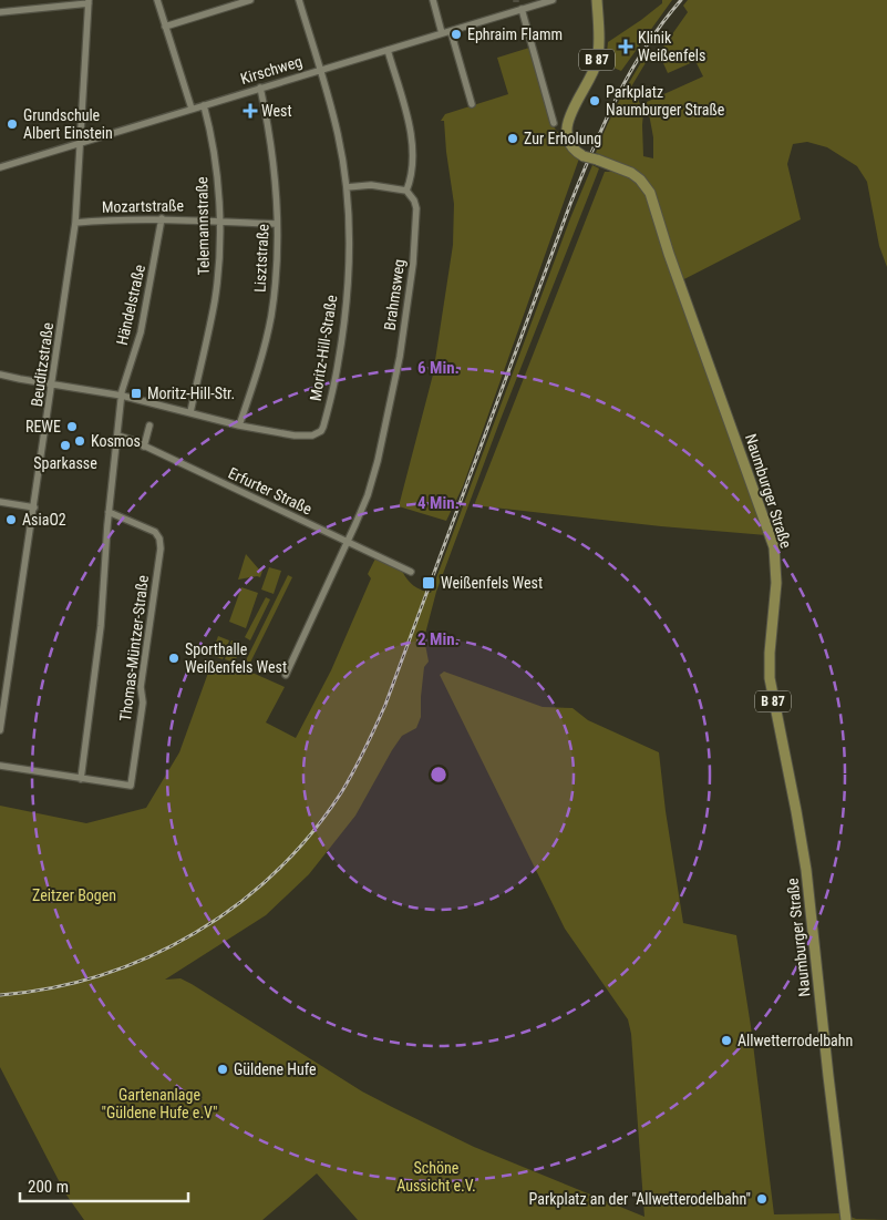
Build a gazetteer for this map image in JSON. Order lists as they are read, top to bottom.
{
  "streets": {
    "main road": ["B 87", "Naumburger Straße"],
    "street": [
      "Kirschweg",
      "Mozartstraße",
      "Telemannstraße",
      "Lisztstraße",
      "Brahmsweg",
      "Händelstraße",
      "Moritz-Hill-Straße",
      "Beuditzstraße",
      "Erfurter Straße",
      "Thomas-Müntzer-Straße"
    ]
  },
  "crossings": [
    ["Kirschweg", "Telemannstraße"],
    ["Kirschweg", "Lisztstraße"],
    ["Kirschweg", "Moritz-Hill-Straße"],
    ["Kirschweg", "Beuditzstraße"],
    ["Mozartstraße", "Telemannstraße"],
    ["Mozartstraße", "Lisztstraße"],
    ["Mozartstraße", "Händelstraße"],
    ["Mozartstraße", "Beuditzstraße"],
    ["Telemannstraße", "Moritz-Hill-Straße"],
    ["Lisztstraße", "Moritz-Hill-Straße"],
    ["Brahmsweg", "Erfurter Straße"],
    ["Händelstraße", "Moritz-Hill-Straße"],
    ["Moritz-Hill-Straße", "Beuditzstraße"]
  ],
  "parks": ["Zeitzer Bogen", "Gartenanlage \"Güldene Hufe e.V\"", "Schöne Aussicht e.V."],
  "places": {
    "other": [
      "Ephraim Flamm",
      "Parkplatz Naumburger Straße",
      "Grundschule Albert Einstein",
      "Zur Erholung",
      "REWE",
      "Kosmos",
      "Sparkasse",
      "AsiaO2",
      "Sporthalle Weißenfels West",
      "Allwetterrodelbahn",
      "Güldene Hufe",
      "Parkplatz an der \"Allwetterodelbahn\""
    ],
    "health": ["Klinik Weißenfels", "West"],
    "transit": ["Moritz-Hill-Str.", "Weißenfels West"]
  },
  "scale_bar": "200 m",
  "rings": ["6 Min.", "4 Min.", "2 Min."]
}
